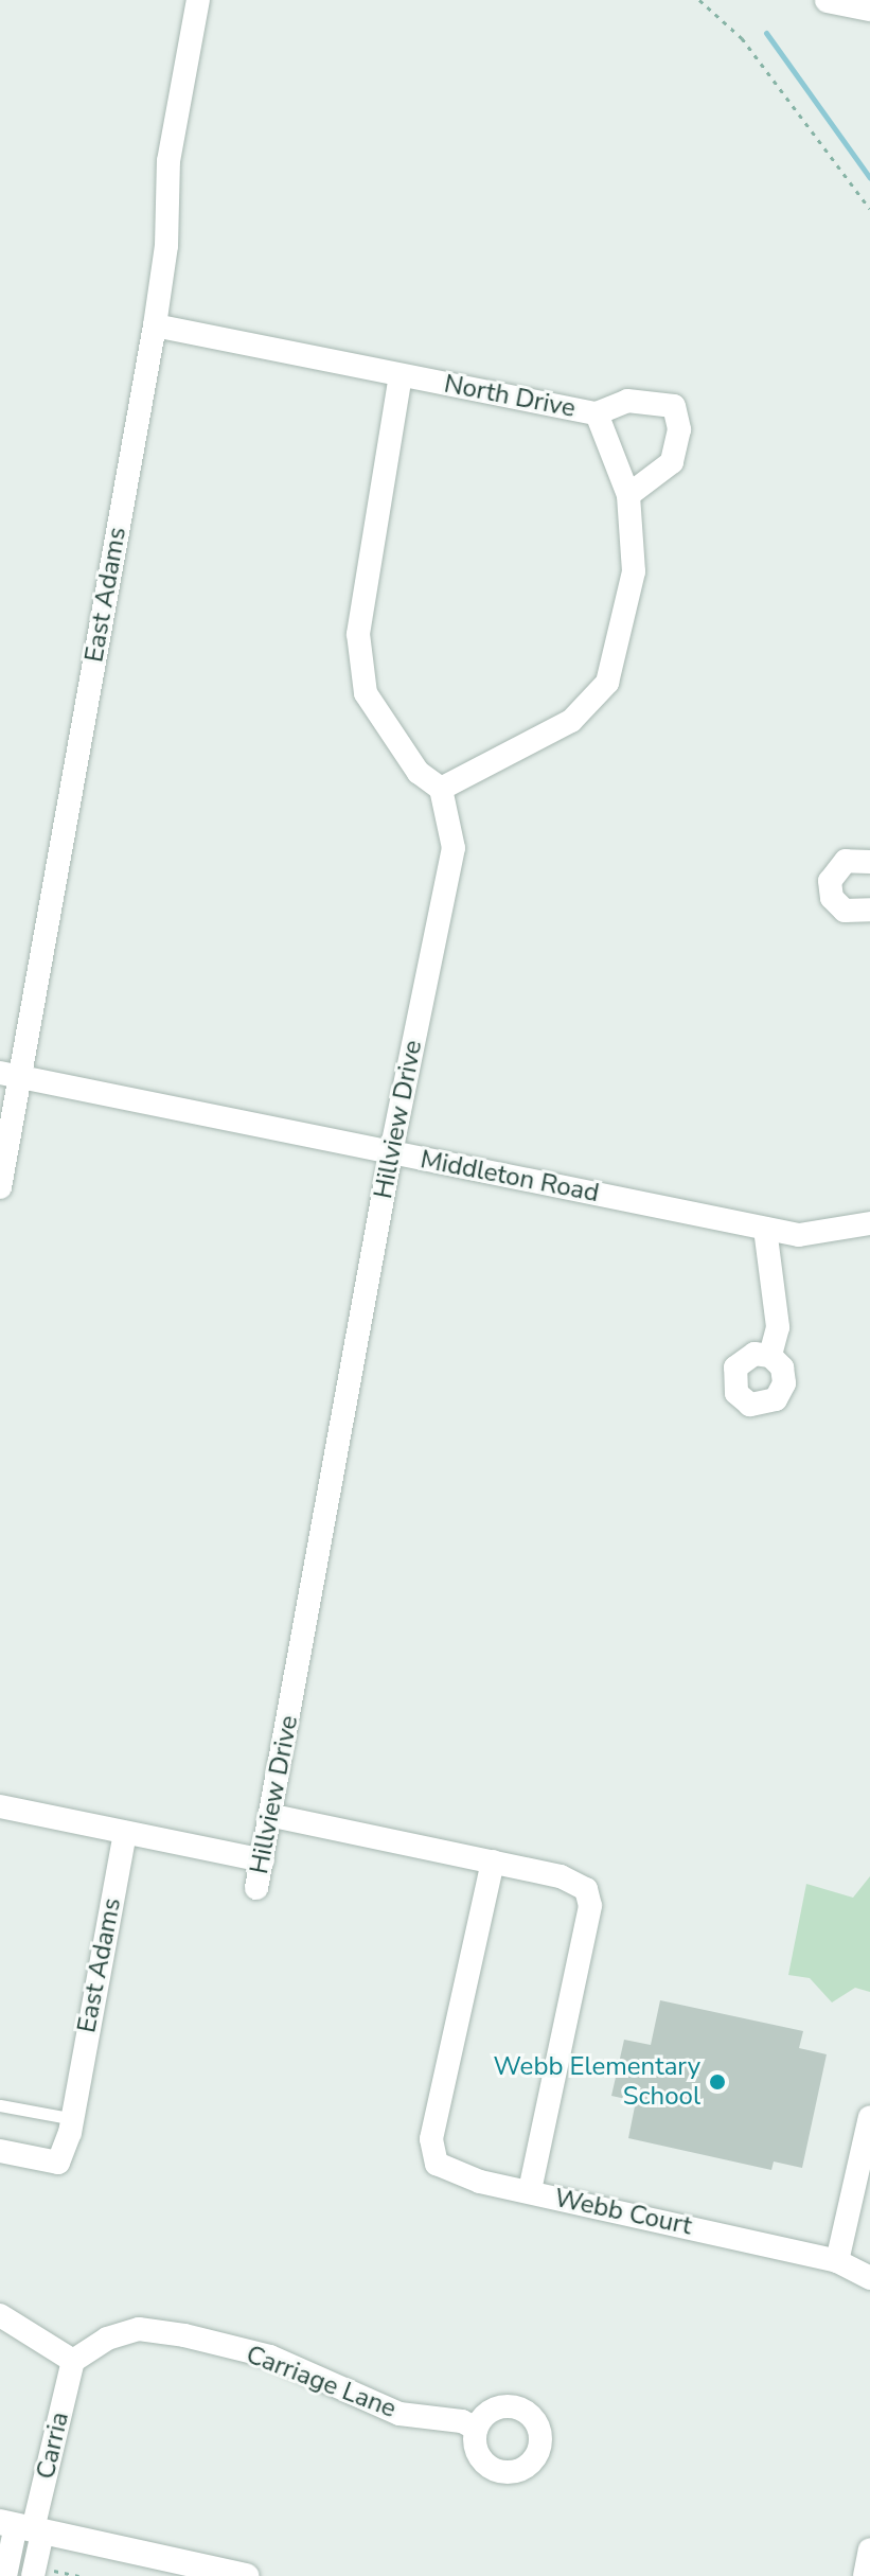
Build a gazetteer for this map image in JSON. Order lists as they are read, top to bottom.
{
  "streets": {
    "street": [
      "North Drive",
      "East Adams",
      "Hillview Drive",
      "Middleton Road",
      "Webb Court",
      "Carriage Lane",
      "Carria"
    ]
  },
  "crossings": [
    ["North Drive", "East Adams"],
    ["North Drive", "Hillview Drive"],
    ["East Adams", "Middleton Road"],
    ["Hillview Drive", "Middleton Road"],
    ["Hillview Drive", "Webb Court"],
    ["Carriage Lane", "Carria"]
  ],
  "places": ["Webb Elementary School"]
}
